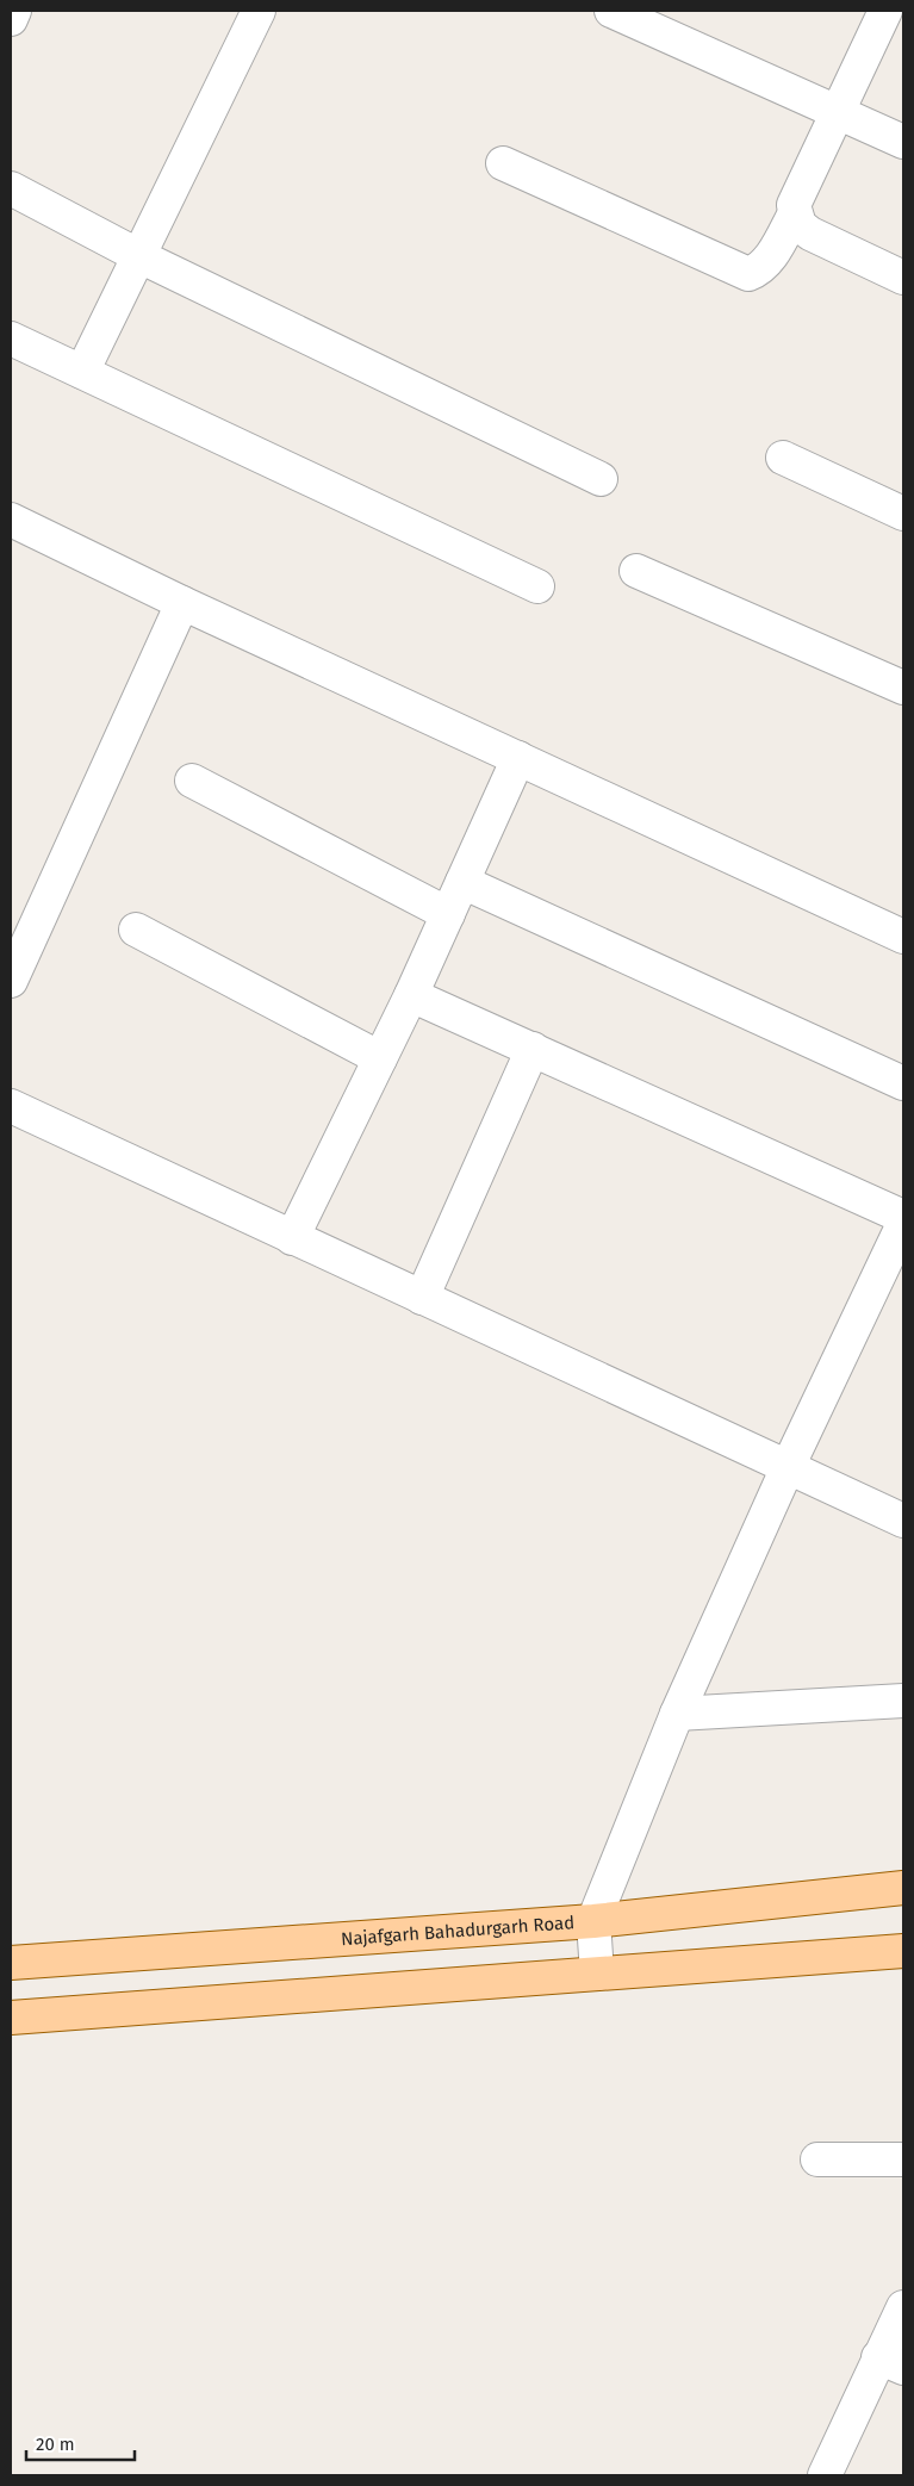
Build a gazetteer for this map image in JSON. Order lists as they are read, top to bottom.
{
  "streets": {
    "main road": ["Najafgarh Bahadurgarh Road"]
  },
  "scale_bar": "20 m"
}
